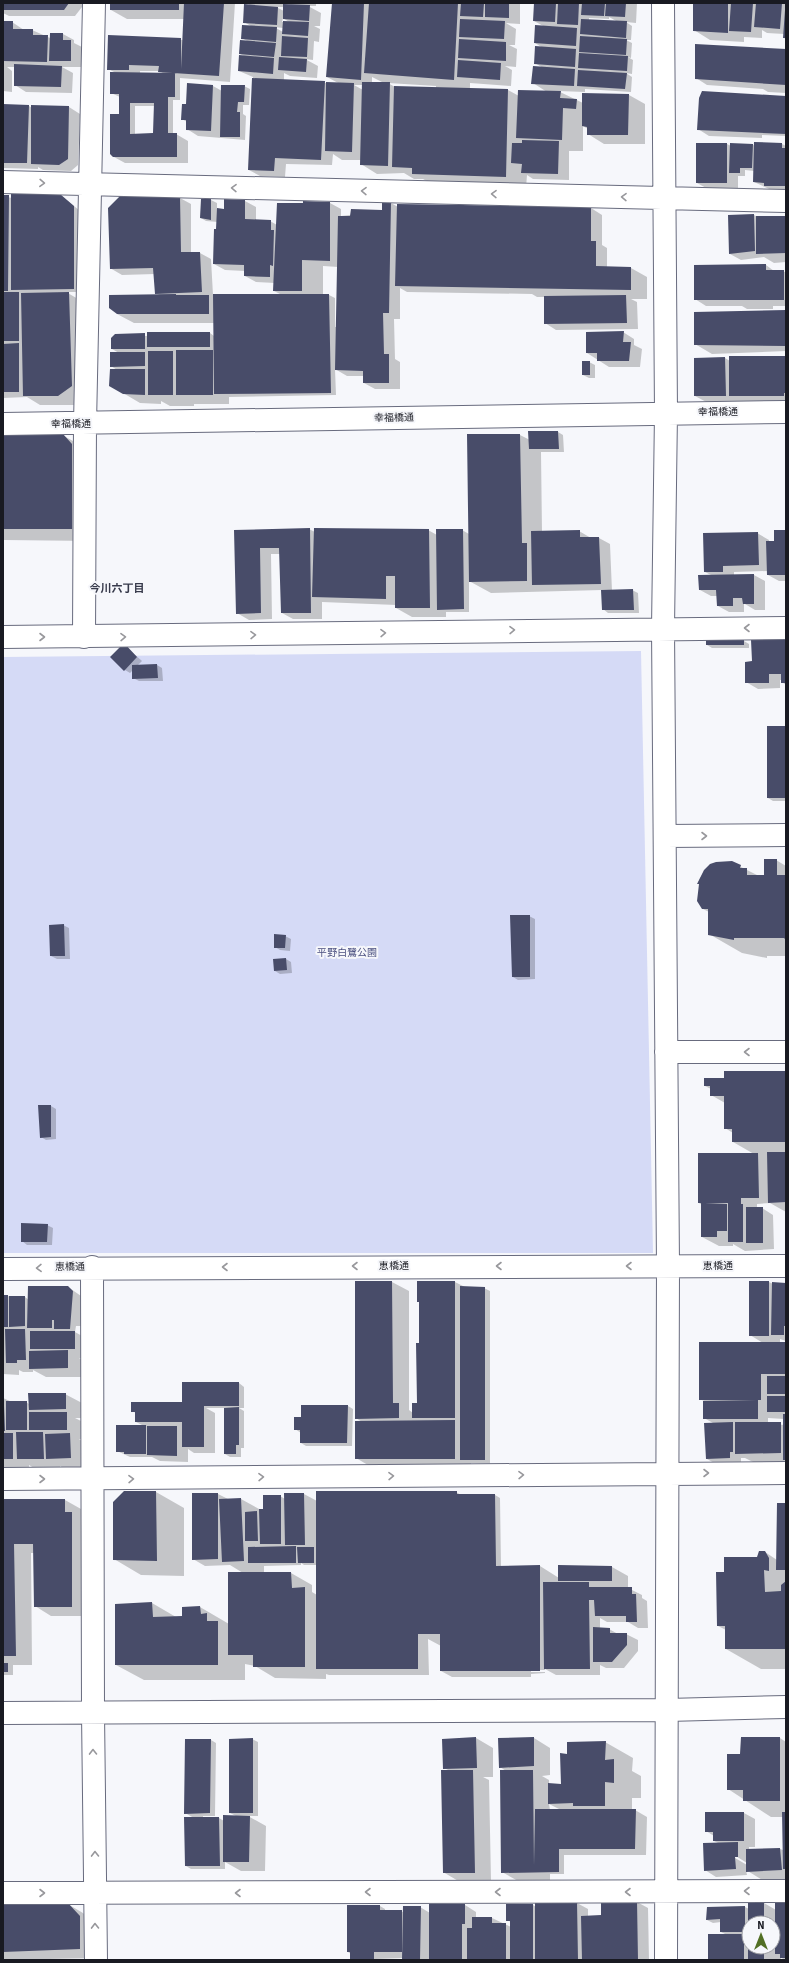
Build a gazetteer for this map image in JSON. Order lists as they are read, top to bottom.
{
  "streets": {
    "street": ["幸福橋通", "恵橋通"]
  },
  "one_way": ["恵橋通"],
  "districts": ["今川六丁目"],
  "parks": ["平野白鷺公園"],
  "north": "top"
}
